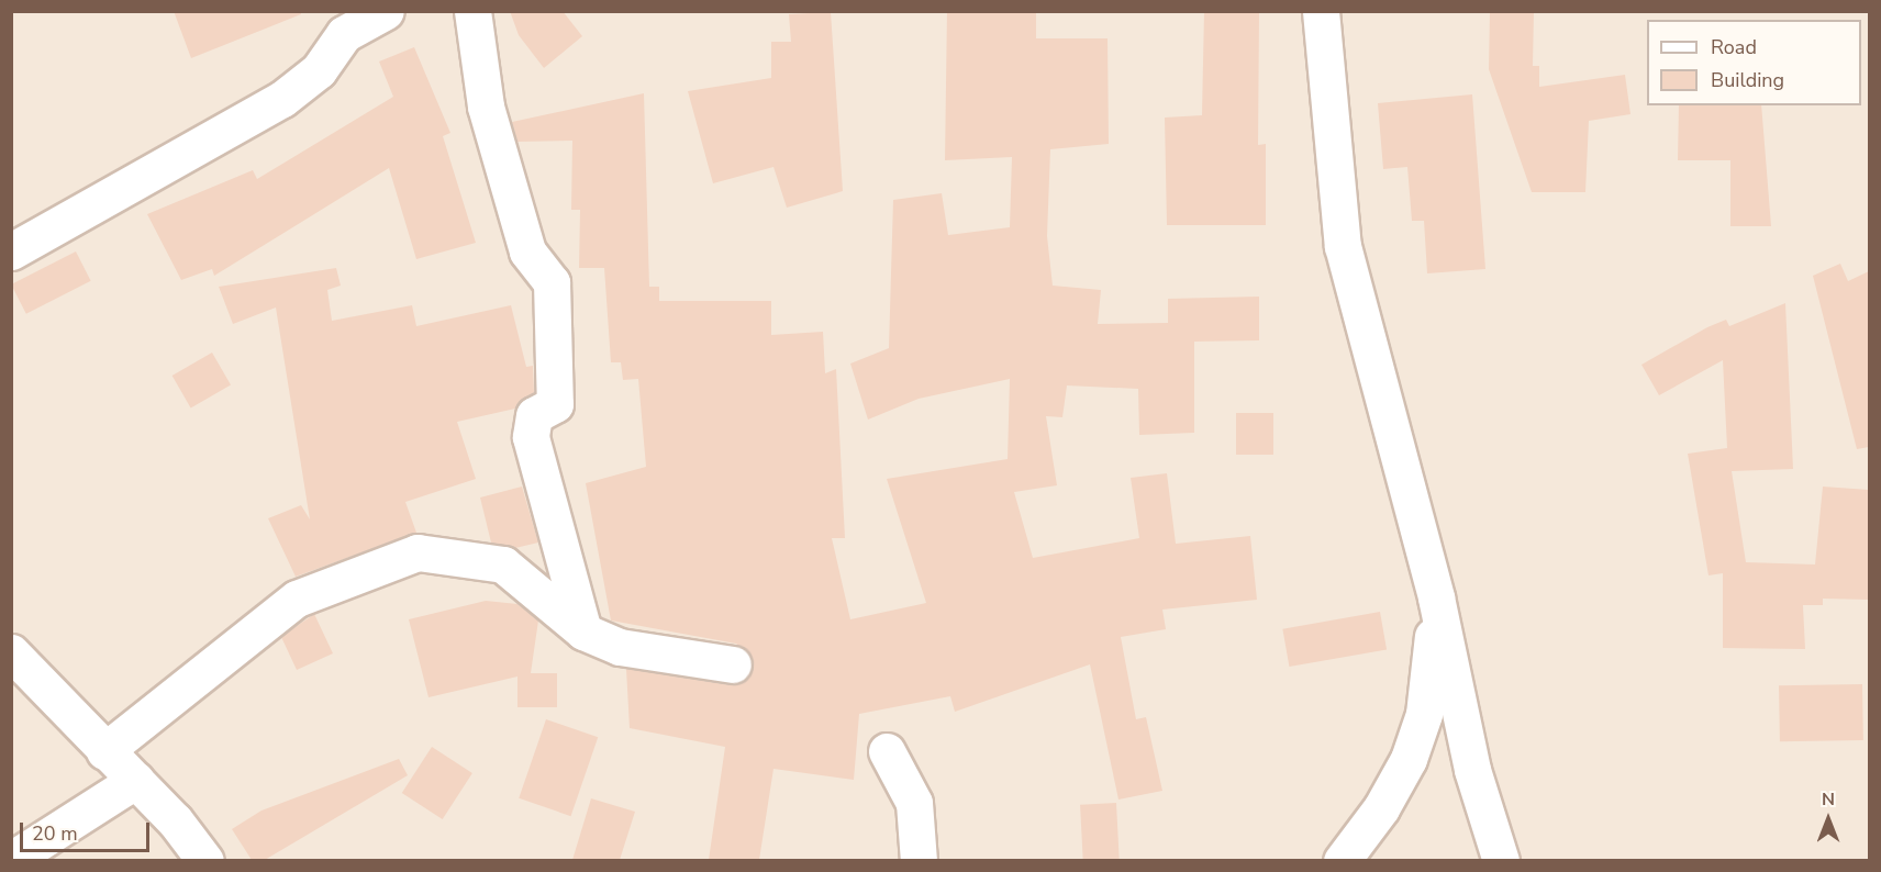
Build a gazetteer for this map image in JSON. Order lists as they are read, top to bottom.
{
  "legend": ["Road", "Building"],
  "scale_bar": "20 m",
  "north": "top"
}
